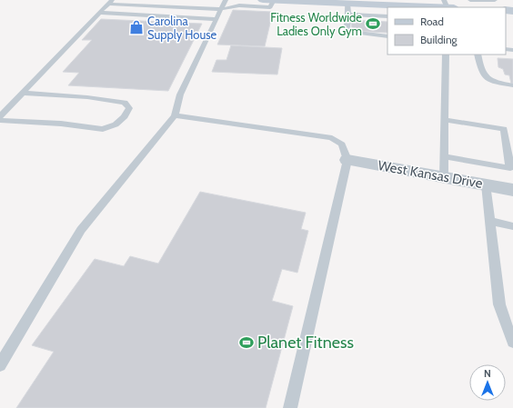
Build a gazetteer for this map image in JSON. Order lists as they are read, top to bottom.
{
  "streets": {
    "street": ["West Kansas Drive"]
  },
  "places": {
    "sports": ["Fitness Worldwide Ladies Only Gym", "Planet Fitness"],
    "shop": ["Carolina Supply House"]
  },
  "legend": ["Road", "Building"],
  "north": "top"
}
